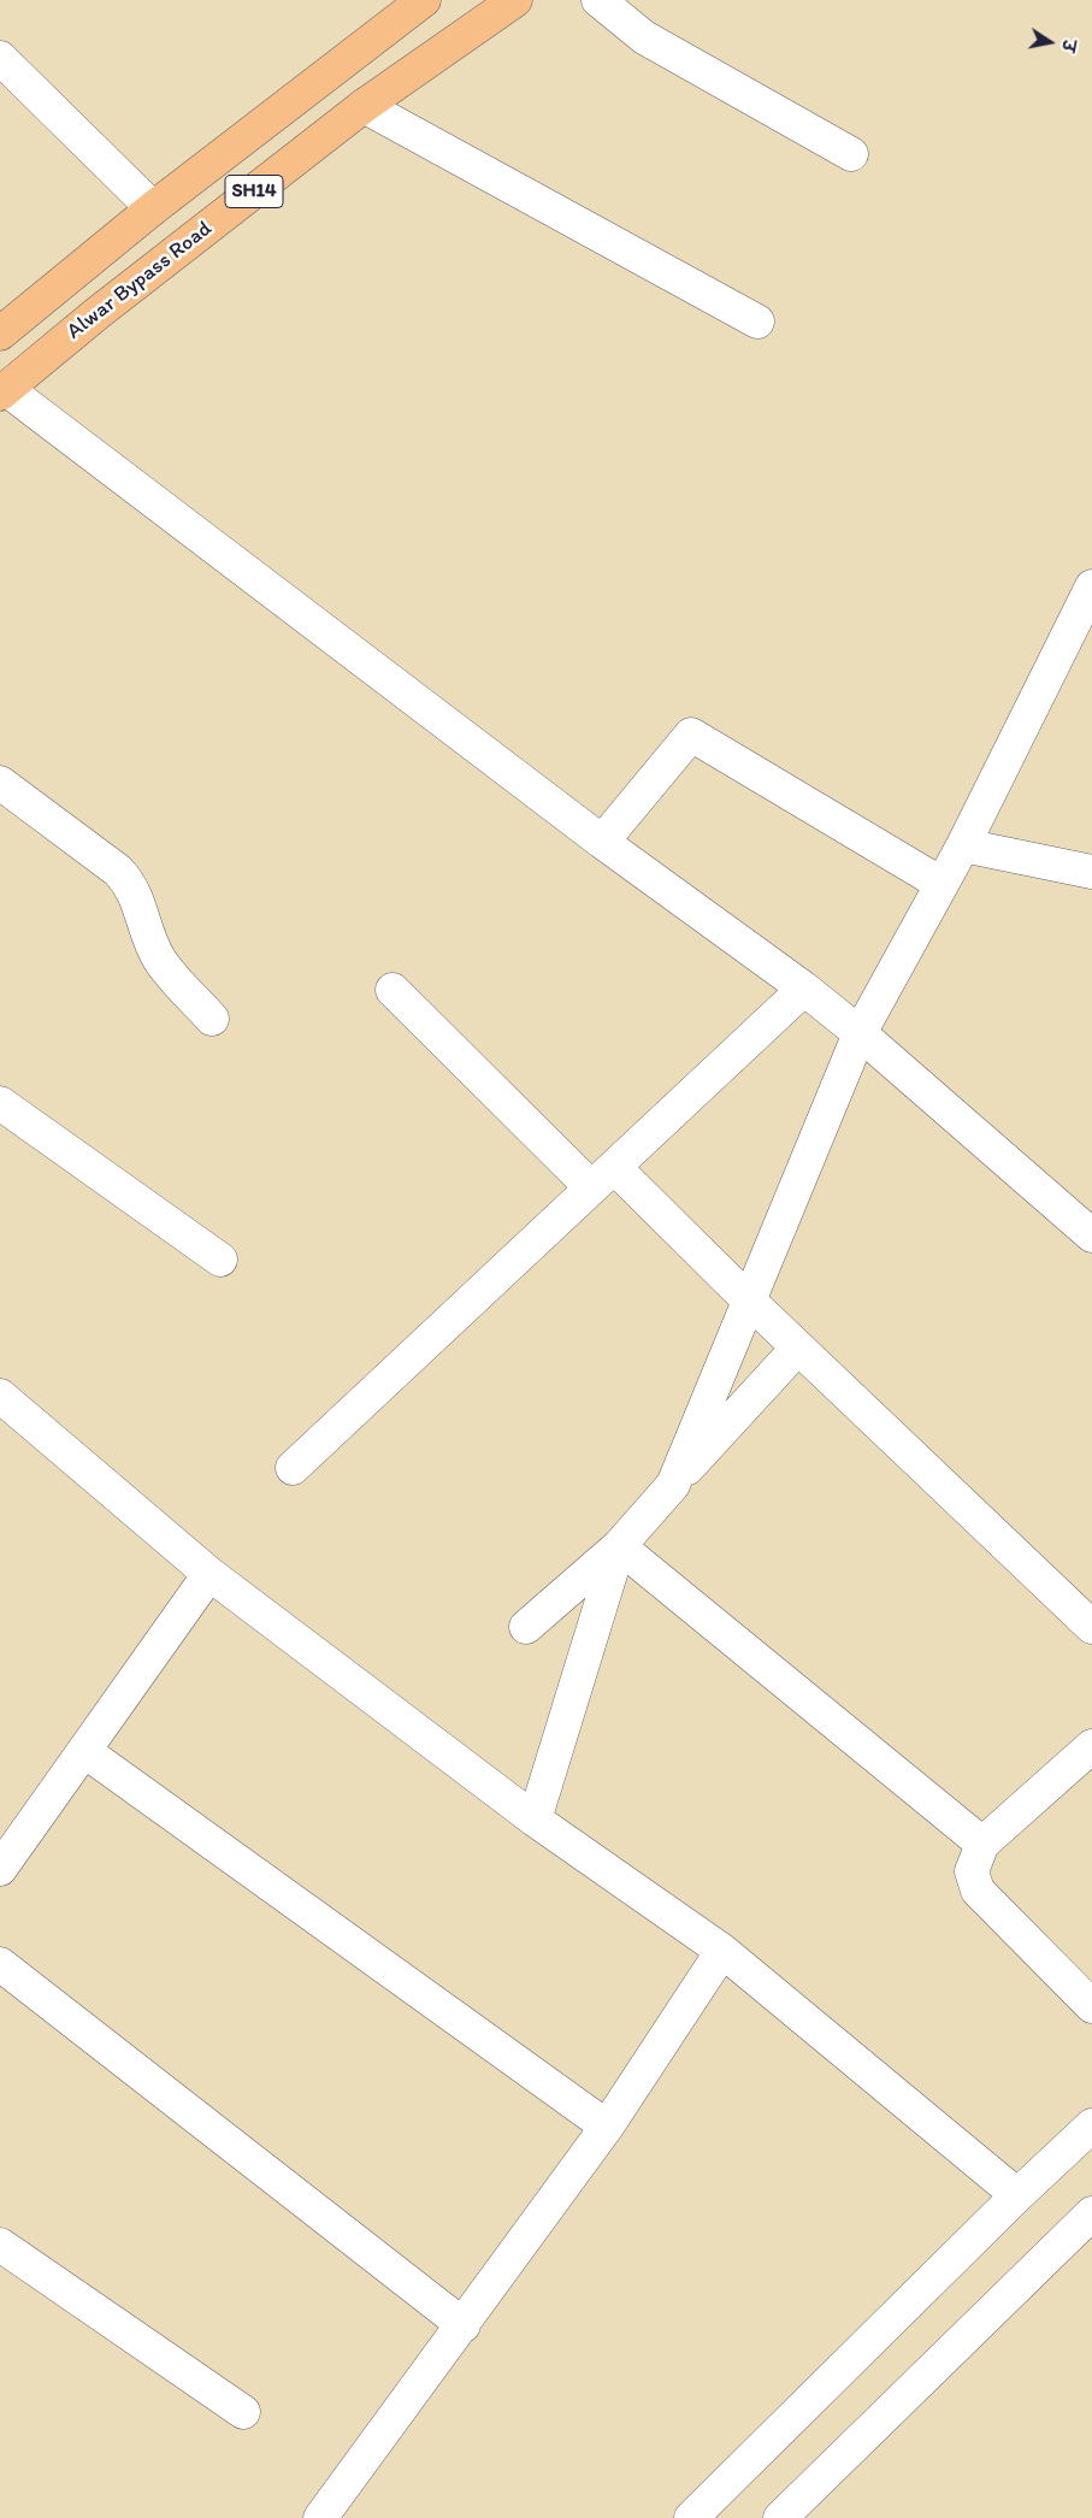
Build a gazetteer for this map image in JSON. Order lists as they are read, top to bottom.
{
  "streets": {
    "main road": ["SH14", "Alwar Bypass Road"]
  },
  "north": "right"
}
